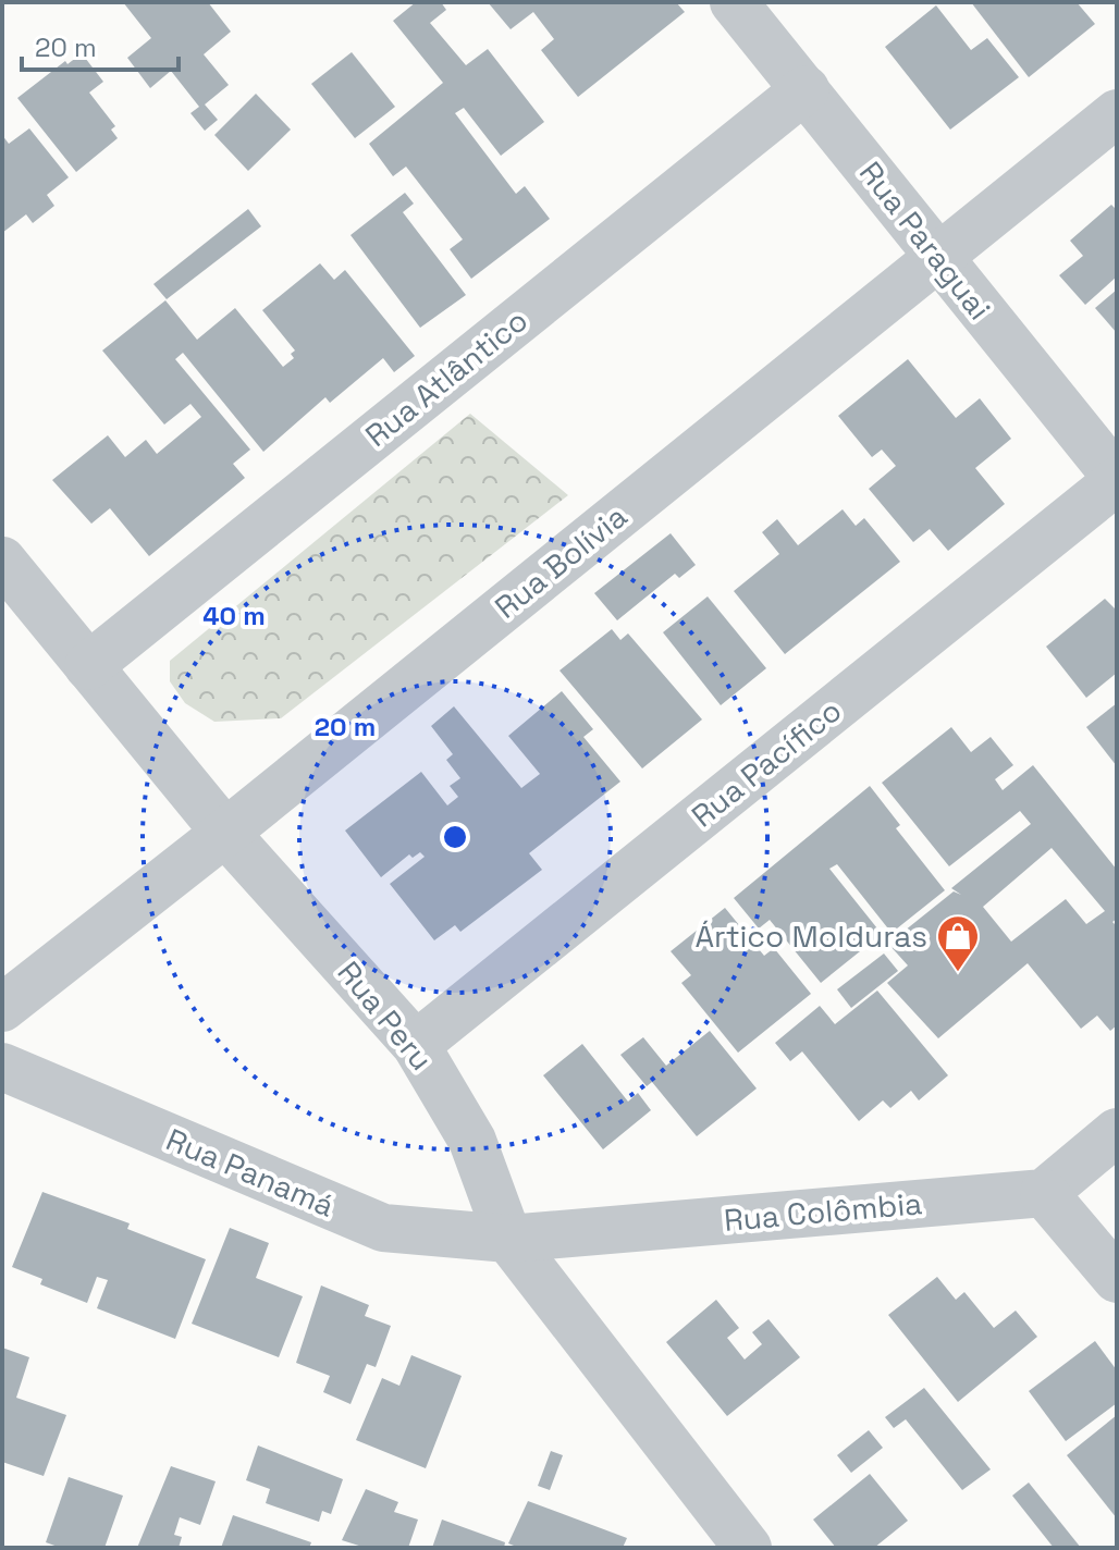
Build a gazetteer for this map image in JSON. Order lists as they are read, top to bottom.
{
  "streets": {
    "street": [
      "Rua Paraguai",
      "Rua Atlântico",
      "Rua Bolívia",
      "Rua Pacífico",
      "Rua Peru",
      "Rua Panamá",
      "Rua Colômbia"
    ]
  },
  "crossings": [
    ["Rua Paraguai", "Rua Atlântico"],
    ["Rua Paraguai", "Rua Bolívia"],
    ["Rua Paraguai", "Rua Pacífico"],
    ["Rua Atlântico", "Rua Peru"],
    ["Rua Bolívia", "Rua Peru"],
    ["Rua Pacífico", "Rua Peru"],
    ["Rua Peru", "Rua Panamá"],
    ["Rua Peru", "Rua Colômbia"],
    ["Rua Panamá", "Rua Colômbia"]
  ],
  "places": {
    "shop": ["Ártico Molduras"]
  },
  "scale_bar": "20 m",
  "rings": ["40 m", "20 m"]
}
